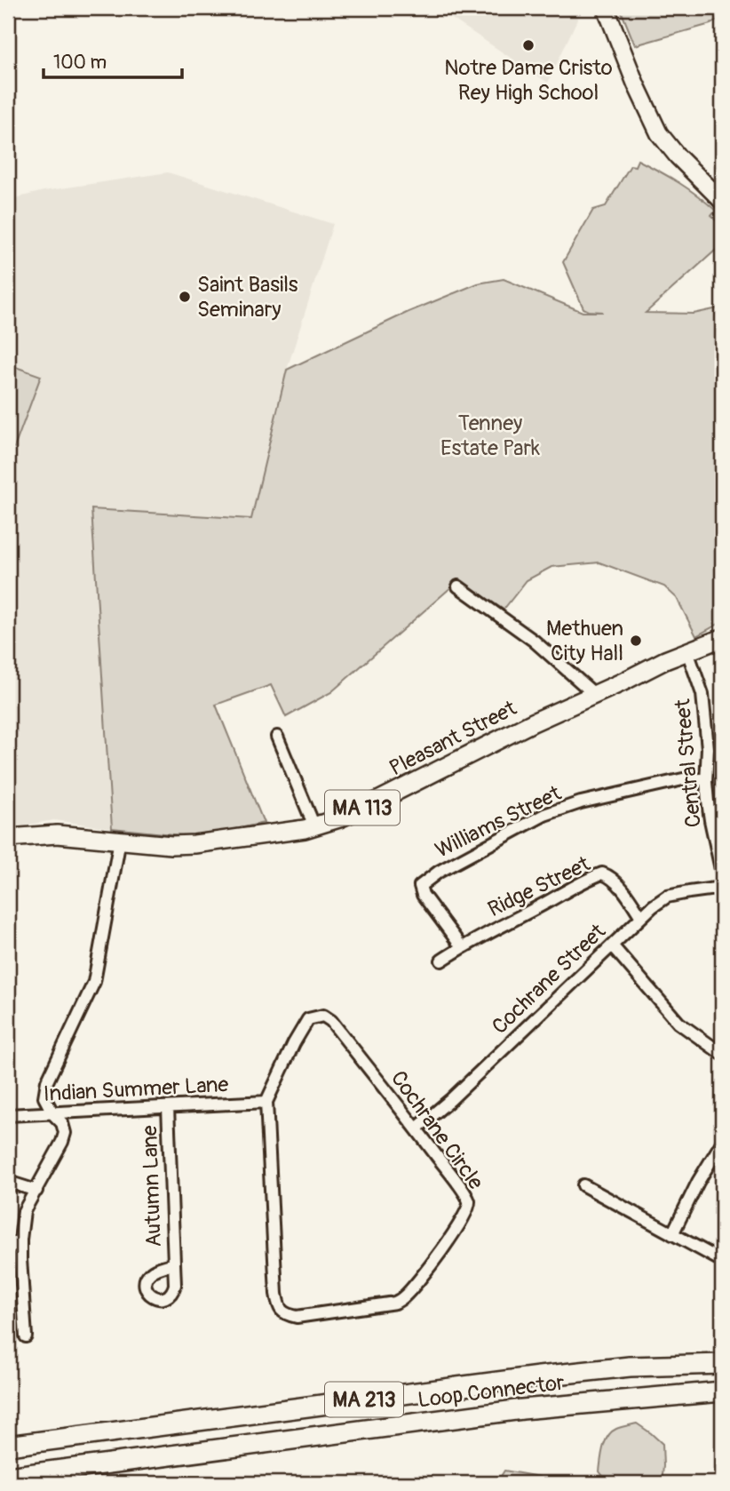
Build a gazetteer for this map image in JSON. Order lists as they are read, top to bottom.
{
  "streets": {
    "highway": ["Loop Connector", "MA 213"],
    "main road": ["Pleasant Street", "MA 113"],
    "street": [
      "Central Street",
      "Williams Street",
      "Ridge Street",
      "Cochrane Street",
      "Indian Summer Lane",
      "Cochrane Circle",
      "Autumn Lane"
    ]
  },
  "crossings": [
    ["Pleasant Street", "Central Street"],
    ["Central Street", "Williams Street"],
    ["Williams Street", "Ridge Street"],
    ["Ridge Street", "Cochrane Street"],
    ["Cochrane Street", "Cochrane Circle"],
    ["Indian Summer Lane", "Cochrane Circle"],
    ["Indian Summer Lane", "Autumn Lane"]
  ],
  "parks": ["Tenney Estate Park"],
  "places": ["Notre Dame Cristo Rey High School", "Saint Basils Seminary", "Methuen City Hall"],
  "scale_bar": "100 m"
}
